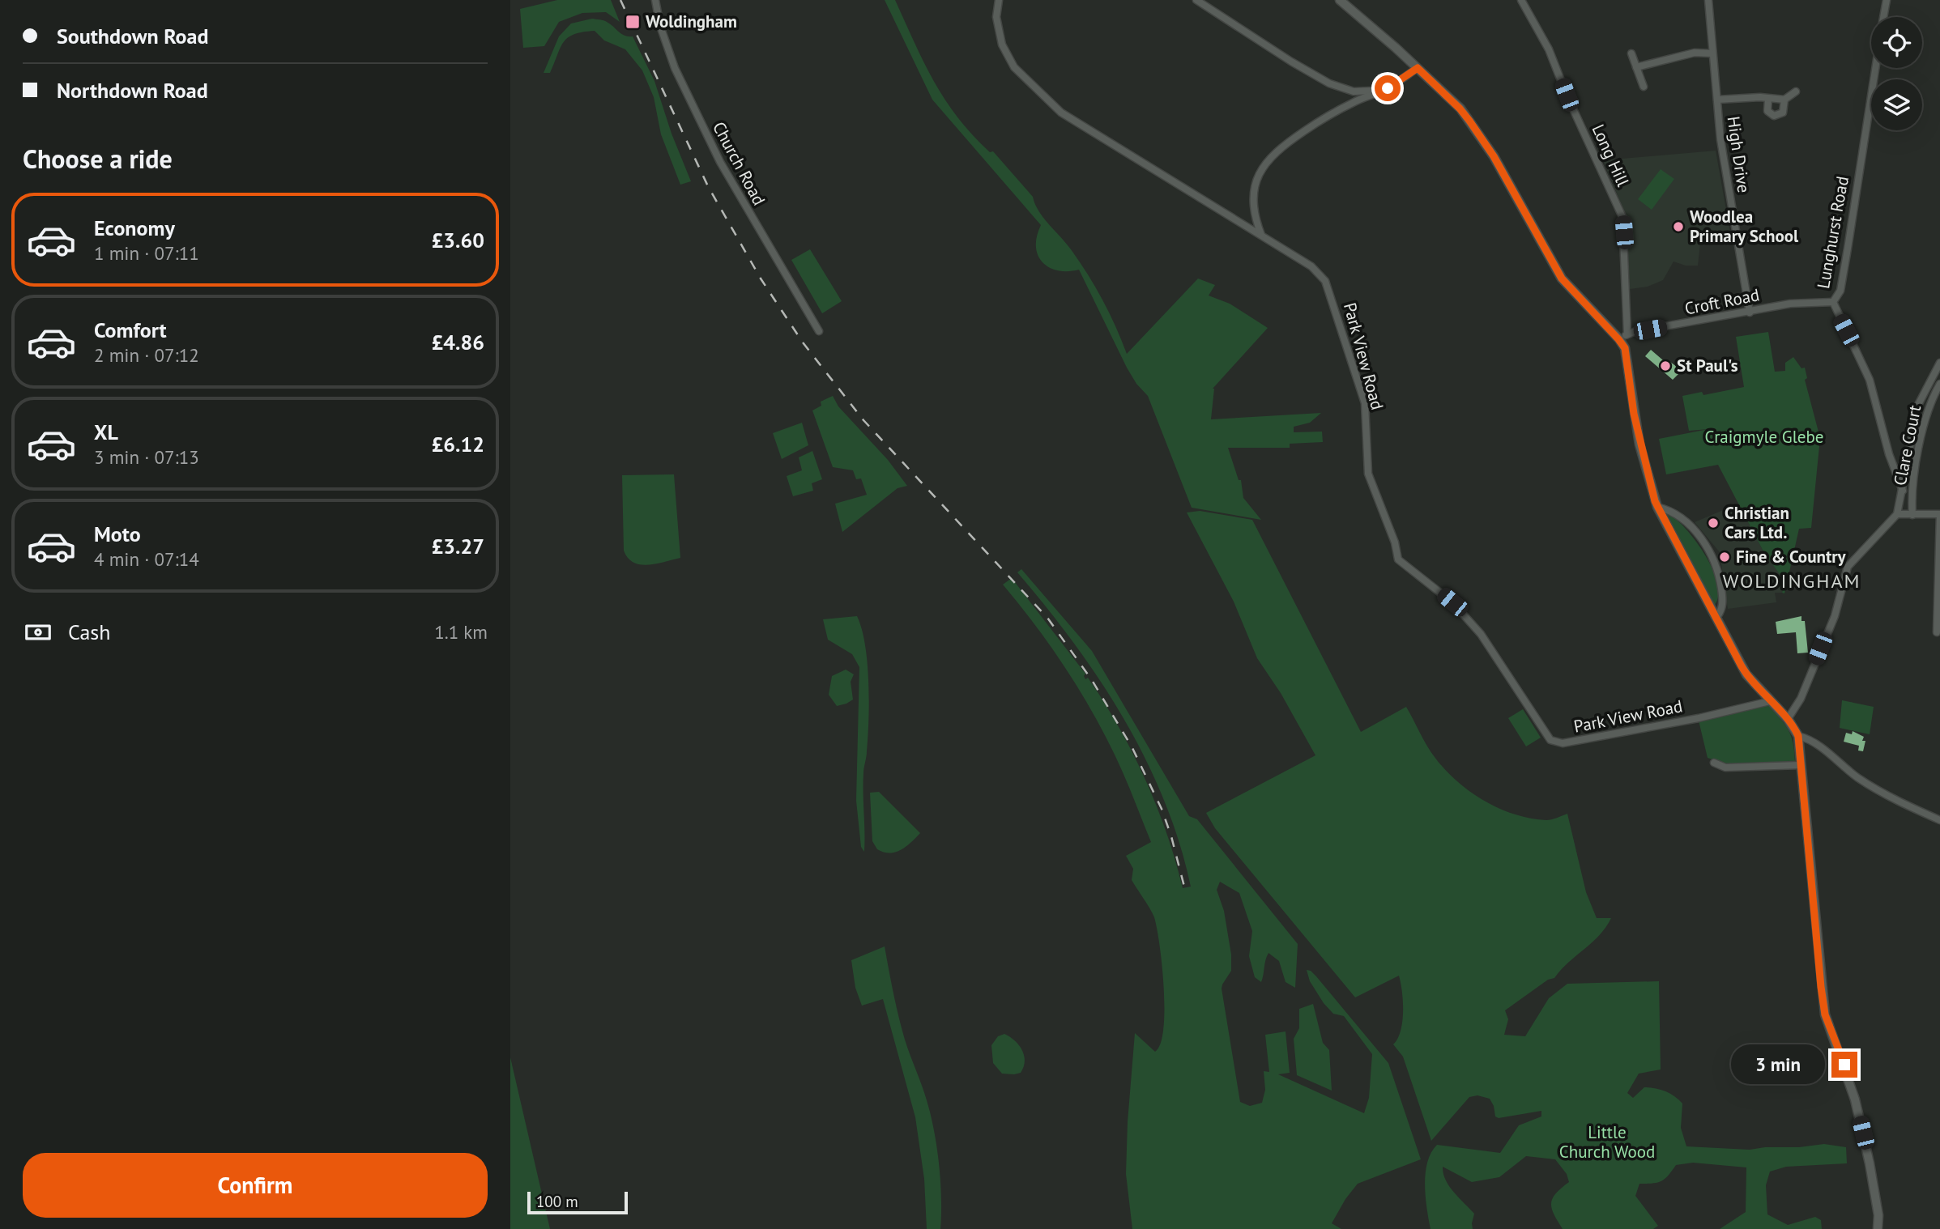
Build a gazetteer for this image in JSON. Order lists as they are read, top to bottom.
{
  "streets": {
    "street": [
      "High Drive",
      "Long Hill",
      "Church Road",
      "Lunghurst Road",
      "Croft Road",
      "Park View Road",
      "Clare Court"
    ]
  },
  "crossings": [
    ["High Drive", "Croft Road"],
    ["Long Hill", "Croft Road"],
    ["Lunghurst Road", "Croft Road"]
  ],
  "districts": ["WOLDINGHAM"],
  "parks": ["Craigmyle Glebe", "Little Church Wood"],
  "places": {
    "transit": ["Woldingham"],
    "other": [
      "Woodlea Primary School",
      "St Paul's",
      "Christian Cars Ltd.",
      "Fine & Country"
    ]
  },
  "scale_bar": "100 m",
  "page": {
    "banner": ["Southdown Road", "Northdown Road"],
    "heading": "Choose a ride",
    "list": [
      {
        "name": "Economy",
        "note": "1 min · 07:11",
        "value": "£3.60"
      },
      {
        "name": "Comfort",
        "note": "2 min · 07:12",
        "value": "£4.86"
      },
      {
        "name": "XL",
        "note": "3 min · 07:13",
        "value": "£6.12"
      },
      {
        "name": "Moto",
        "note": "4 min · 07:14",
        "value": "£3.27"
      }
    ],
    "pay": ["Cash", "1.1 km"],
    "bubble": "3 min",
    "buttons": "Confirm",
    "scale": "100 m"
  }
}
